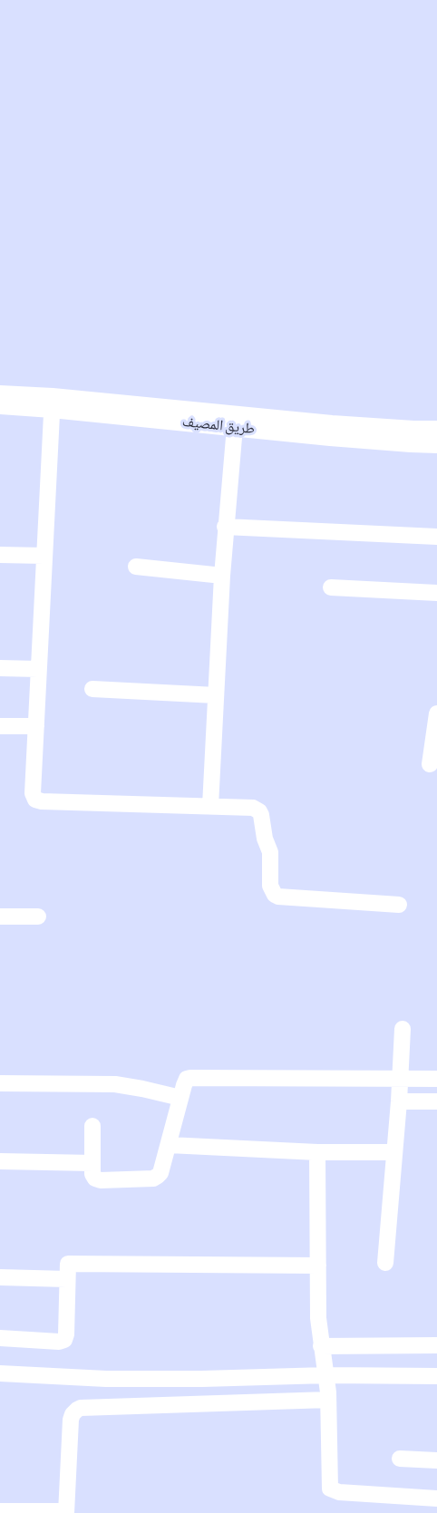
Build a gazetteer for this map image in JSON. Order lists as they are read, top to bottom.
{
  "streets": {
    "street": ["طريق المصيف"]
  }
}
